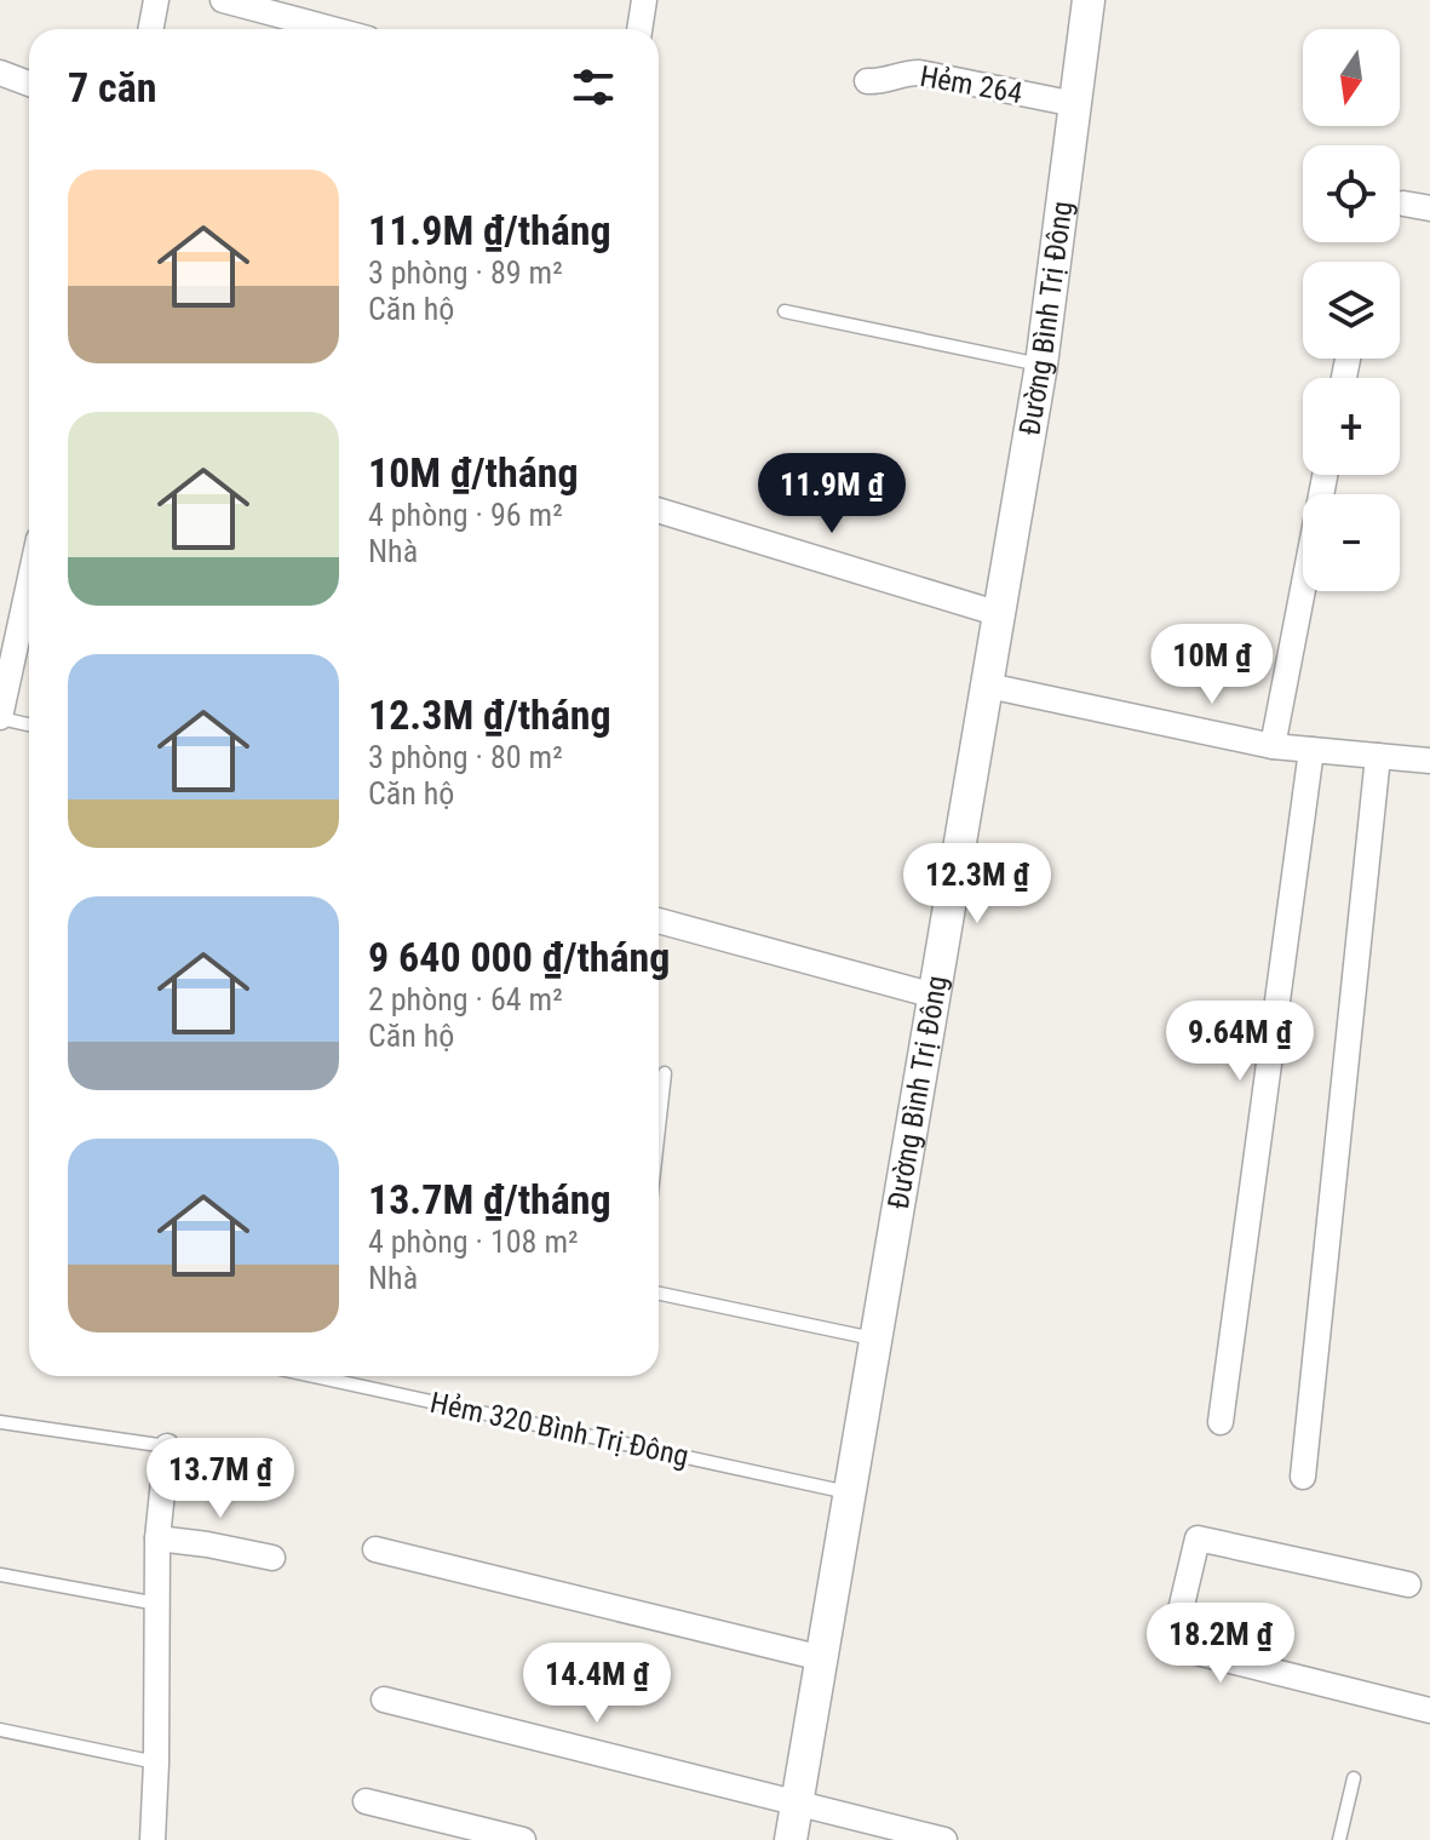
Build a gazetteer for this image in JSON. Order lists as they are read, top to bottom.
{
  "streets": {
    "street": ["Hẻm 264", "Đường Bình Trị Đông"],
    "lane": ["Hẻm 320 Bình Trị Đông"]
  },
  "crossings": [
    ["Hẻm 264", "Đường Bình Trị Đông"],
    ["Đường Bình Trị Đông", "Hẻm 320 Bình Trị Đông"]
  ],
  "north": "bottom",
  "page": {
    "map_buttons": ["+", "−"],
    "heading": "7 căn",
    "list": [
      {
        "name": "11.9M ₫/tháng",
        "note": "3 phòng · 89 m² · Căn hộ"
      },
      {
        "name": "10M ₫/tháng",
        "note": "4 phòng · 96 m² · Nhà"
      },
      {
        "name": "12.3M ₫/tháng",
        "note": "3 phòng · 80 m² · Căn hộ"
      },
      {
        "name": "9 640 000 ₫/tháng",
        "note": "2 phòng · 64 m² · Căn hộ"
      },
      {
        "name": "13.7M ₫/tháng",
        "note": "4 phòng · 108 m² · Nhà"
      }
    ],
    "price": [
      "11.9M ₫",
      "10M ₫",
      "12.3M ₫",
      "9.64M ₫",
      "13.7M ₫",
      "18.2M ₫",
      "14.4M ₫"
    ]
  }
}
